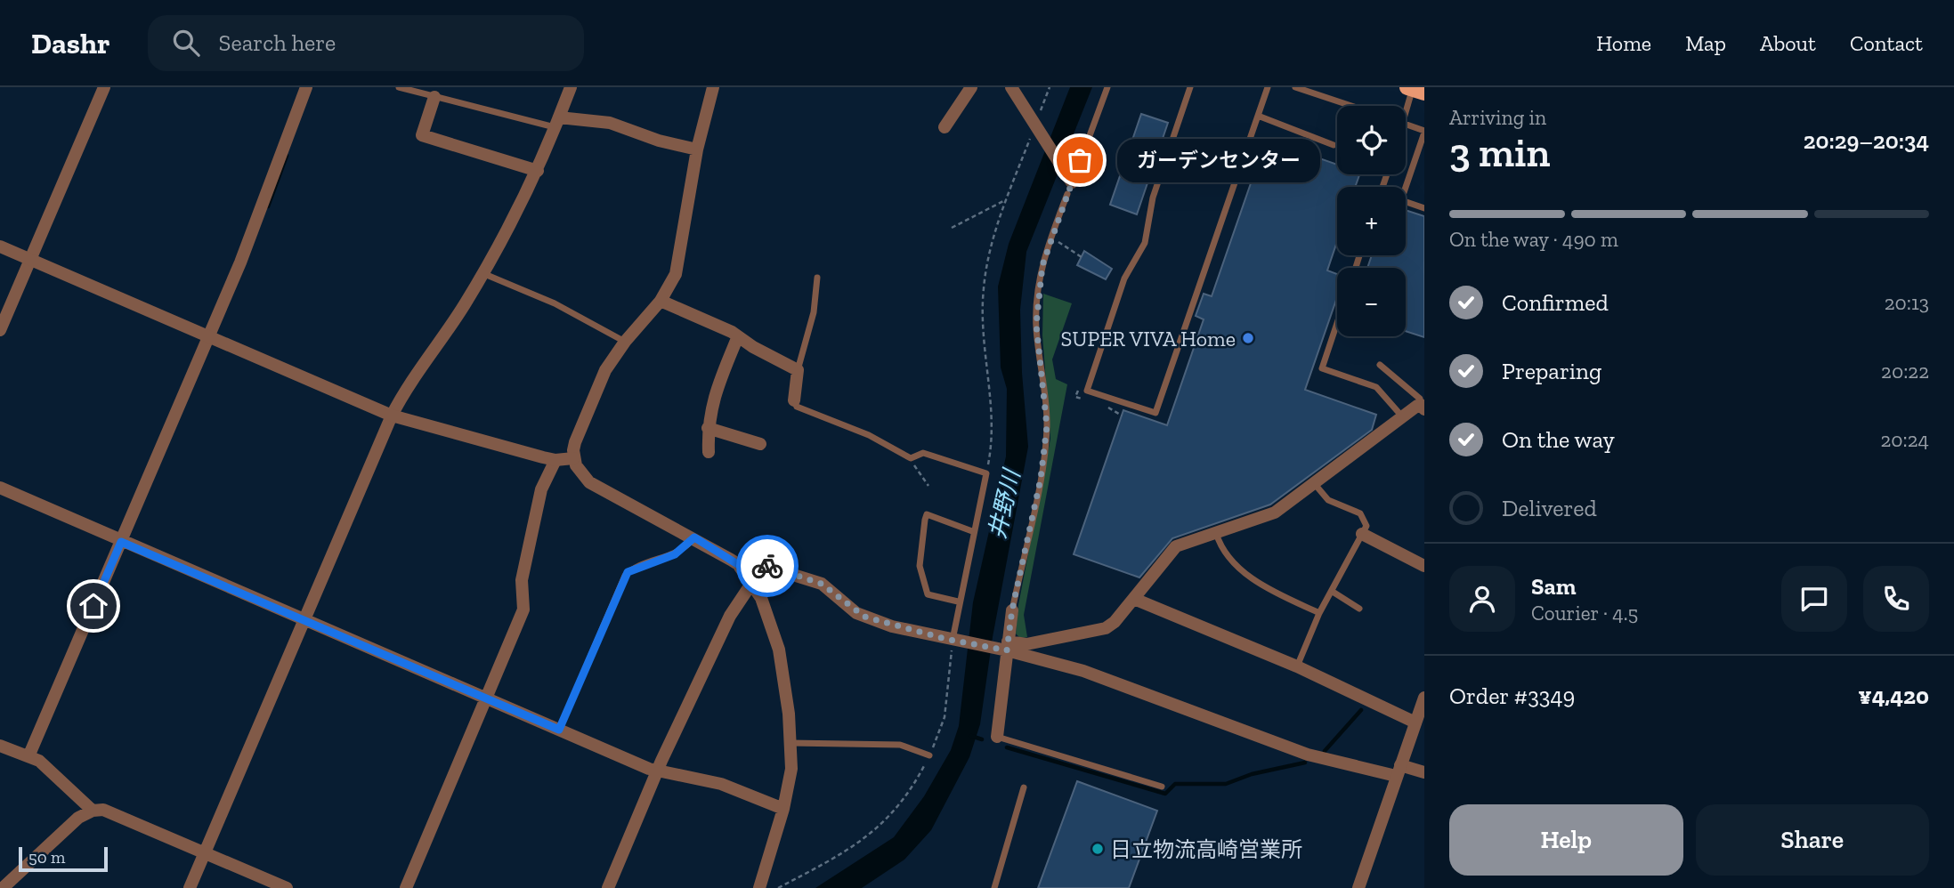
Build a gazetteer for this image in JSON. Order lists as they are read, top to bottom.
{
  "water": ["井野川"],
  "places": ["ガーデンセンター", "SUPER VIVA Home", "日立物流高崎営業所"],
  "scale_bar": "50 m",
  "page": {
    "header": "Dashr",
    "search": "Search here",
    "nav": [
      "Home",
      "Map",
      "About",
      "Contact"
    ],
    "heading": ["3 min", "Arriving in", "20:29–20:34"],
    "panel": [
      "Sam",
      "Courier · 4.5",
      "Order #3349",
      "¥4,420"
    ],
    "map_buttons": ["+", "−"],
    "bubble": "ガーデンセンター",
    "bar": "On the way · 490 m",
    "list": [
      ["Confirmed", "20:13"],
      ["Preparing", "20:22"],
      ["On the way", "20:24"],
      "Delivered"
    ],
    "buttons": ["Help", "Share"],
    "scale": "50 m"
  }
}
